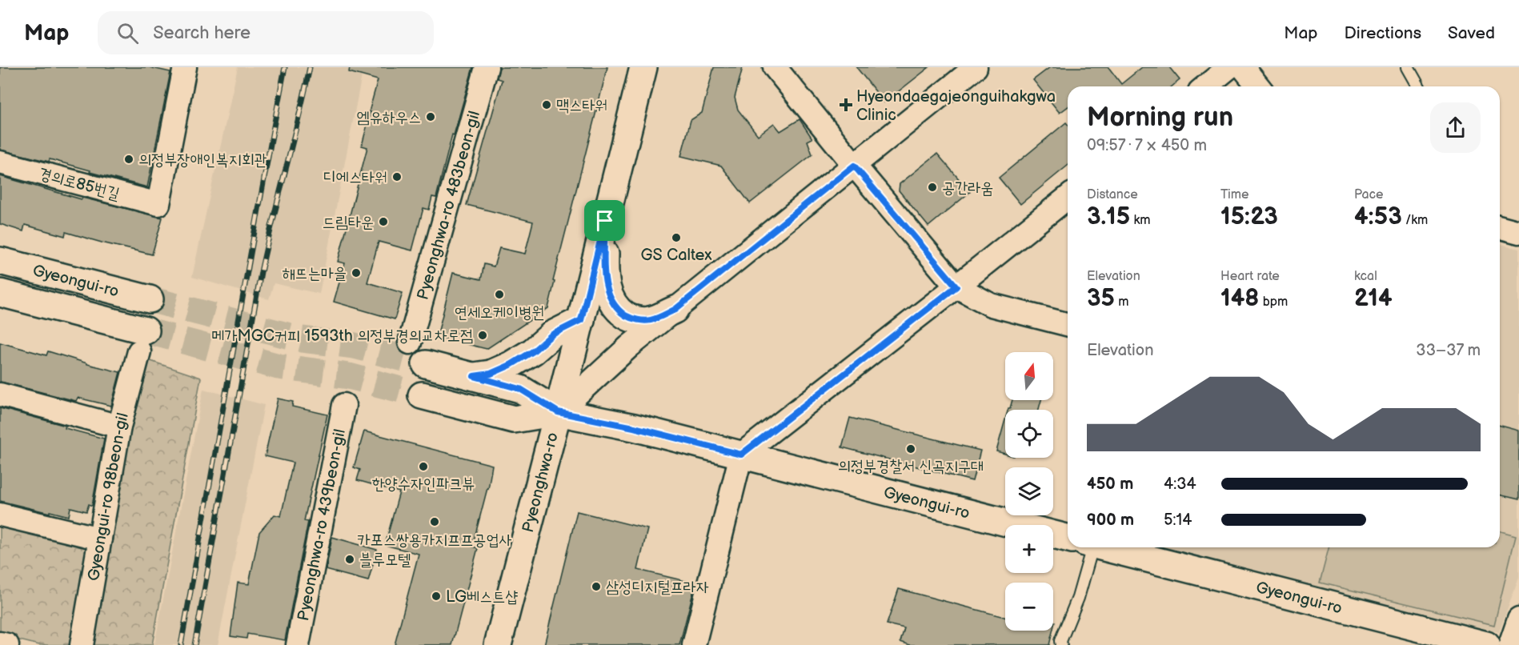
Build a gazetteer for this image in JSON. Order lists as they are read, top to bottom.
{
  "streets": {
    "street": [
      "경의로85번길",
      "Pyeonghwa-ro 483beon-gil",
      "Gyeongui-ro",
      "Pyeonghwa-ro",
      "Gyeongui-ro 98beon-gil",
      "Pyeonghwa-ro 439beon-gil"
    ]
  },
  "crossings": [
    ["Gyeongui-ro", "Pyeonghwa-ro"],
    ["Gyeongui-ro", "Gyeongui-ro 98beon-gil"]
  ],
  "places": {
    "other": [
      "맥스타워",
      "엠유하우스",
      "의정부장애인복지회관",
      "디에스타워",
      "공간라움",
      "드림타운",
      "GS Caltex",
      "해뜨는마을",
      "연세오케이병원",
      "메가MGC커피 1593th 의정부경의교차로점",
      "의정부경찰서 신곡지구대",
      "한양수자인파크뷰",
      "카포스쌍용카지프프공업사",
      "블루모텔",
      "삼성디지털프라자",
      "LG베스트샵"
    ],
    "health": ["Hyeondaegajeonguihakgwa Clinic"]
  },
  "north": "top",
  "page": {
    "header": "Map",
    "search": "Search here",
    "nav": ["Map", "Directions", "Saved"],
    "heading": ["Morning run", "09:57 · 7 × 450 m"],
    "stats": [
      ["Distance", "3.15 km"],
      ["Time", "15:23"],
      ["Pace", "4:53 /km"],
      ["Elevation", "35 m"],
      ["Heart rate", "148 bpm"],
      ["kcal", "214"]
    ],
    "chart": ["Elevation", "33–37 m"],
    "map_buttons": ["+", "−"],
    "list": [
      {
        "name": "450 m",
        "note": "4:34"
      },
      {
        "name": "900 m",
        "note": "5:14"
      }
    ]
  }
}
